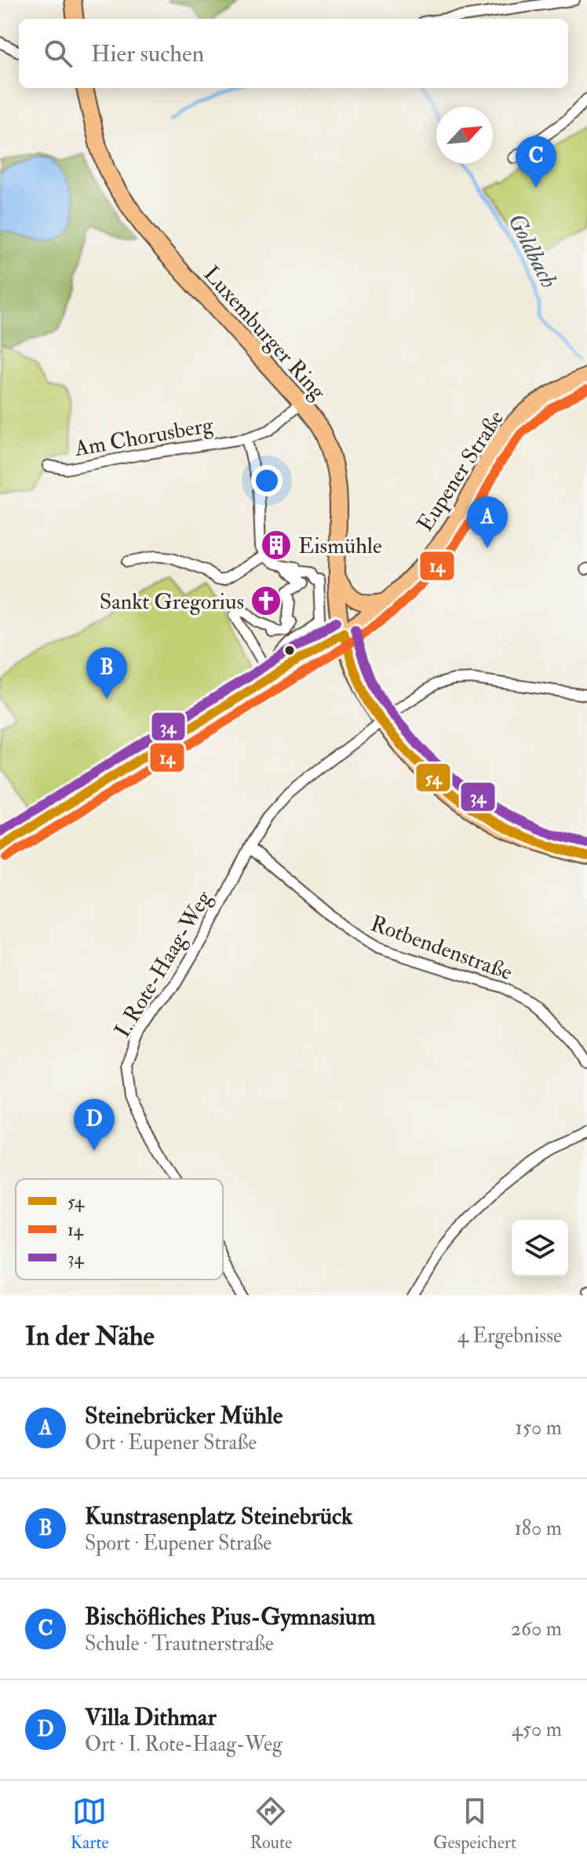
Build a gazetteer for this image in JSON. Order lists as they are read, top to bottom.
{
  "streets": {
    "main road": ["Luxemburger Ring", "Eupener Straße"],
    "street": ["Am Chorusberg", "Rotbendenstraße", "I. Rote-Haag-Weg"]
  },
  "crossings": [
    ["Luxemburger Ring", "Am Chorusberg"],
    ["Luxemburger Ring", "Eupener Straße"],
    ["Luxemburger Ring", "I. Rote-Haag-Weg"],
    ["Rotbendenstraße", "I. Rote-Haag-Weg"]
  ],
  "water": ["Goldbach"],
  "places": {
    "building": ["Eismühle"],
    "church": ["Sankt Gregorius"]
  },
  "lines": ["transit line 14", "transit line 34", "transit line 54"],
  "legend": ["54", "14", "34"],
  "north": "top right",
  "page": {
    "search": "Hier suchen",
    "pins": [
      "C",
      "A",
      "B",
      "D"
    ],
    "heading": ["In der Nähe", "4 Ergebnisse"],
    "list": [
      {
        "mark": "A",
        "name": "Steinebrücker Mühle",
        "note": "Ort · Eupener Straße",
        "value": "150 m"
      },
      {
        "mark": "B",
        "name": "Kunstrasenplatz Steinebrück",
        "note": "Sport · Eupener Straße",
        "value": "180 m"
      },
      {
        "mark": "C",
        "name": "Bischöfliches Pius-Gymnasium",
        "note": "Schule · Trautnerstraße",
        "value": "260 m"
      },
      {
        "mark": "D",
        "name": "Villa Dithmar",
        "note": "Ort · I. Rote-Haag-Weg",
        "value": "450 m"
      }
    ],
    "nav": ["Karte", "Route", "Gespeichert"]
  }
}
